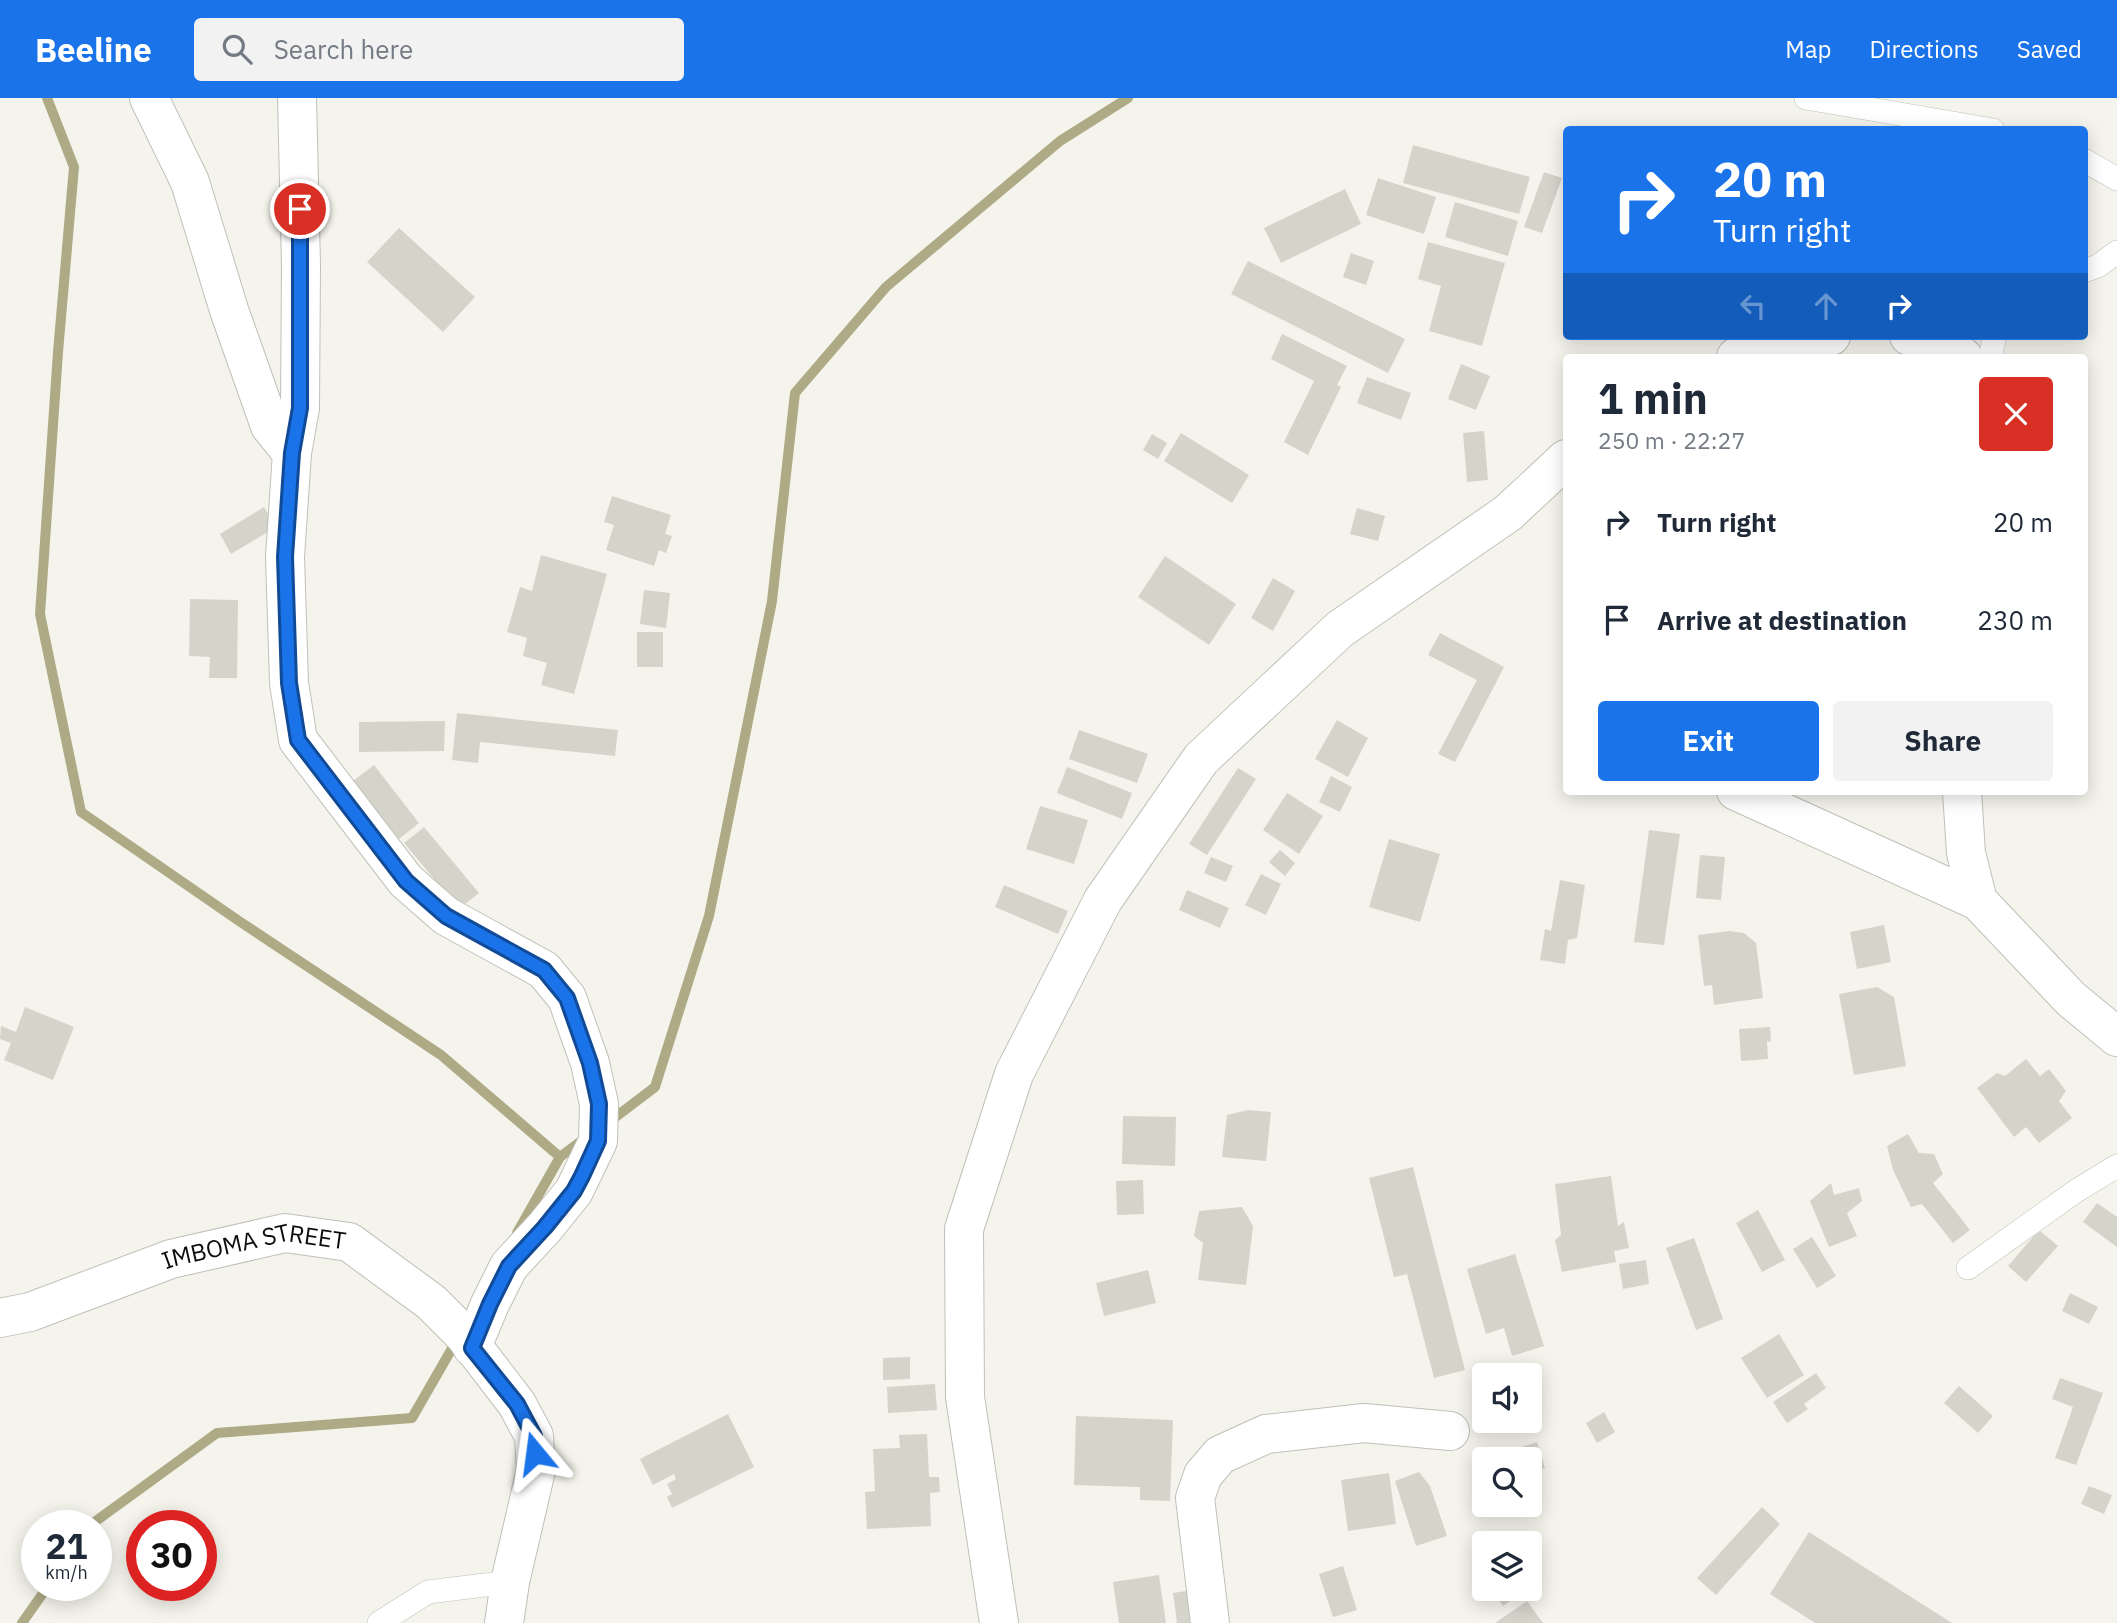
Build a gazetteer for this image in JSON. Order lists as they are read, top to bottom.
{
  "streets": {
    "street": ["IMBOMA STREET"]
  },
  "page": {
    "header": "Beeline",
    "search": "Search here",
    "nav": ["Map", "Directions", "Saved"],
    "turn": ["20 m", "Turn right"],
    "heading": ["1 min", "250 m · 22:27"],
    "list": [
      {
        "name": "Turn right",
        "value": "20 m"
      },
      {
        "name": "Arrive at destination",
        "value": "230 m"
      }
    ],
    "buttons": ["Exit", "Share"],
    "speed": "21 km/h",
    "limit": "30"
  }
}
